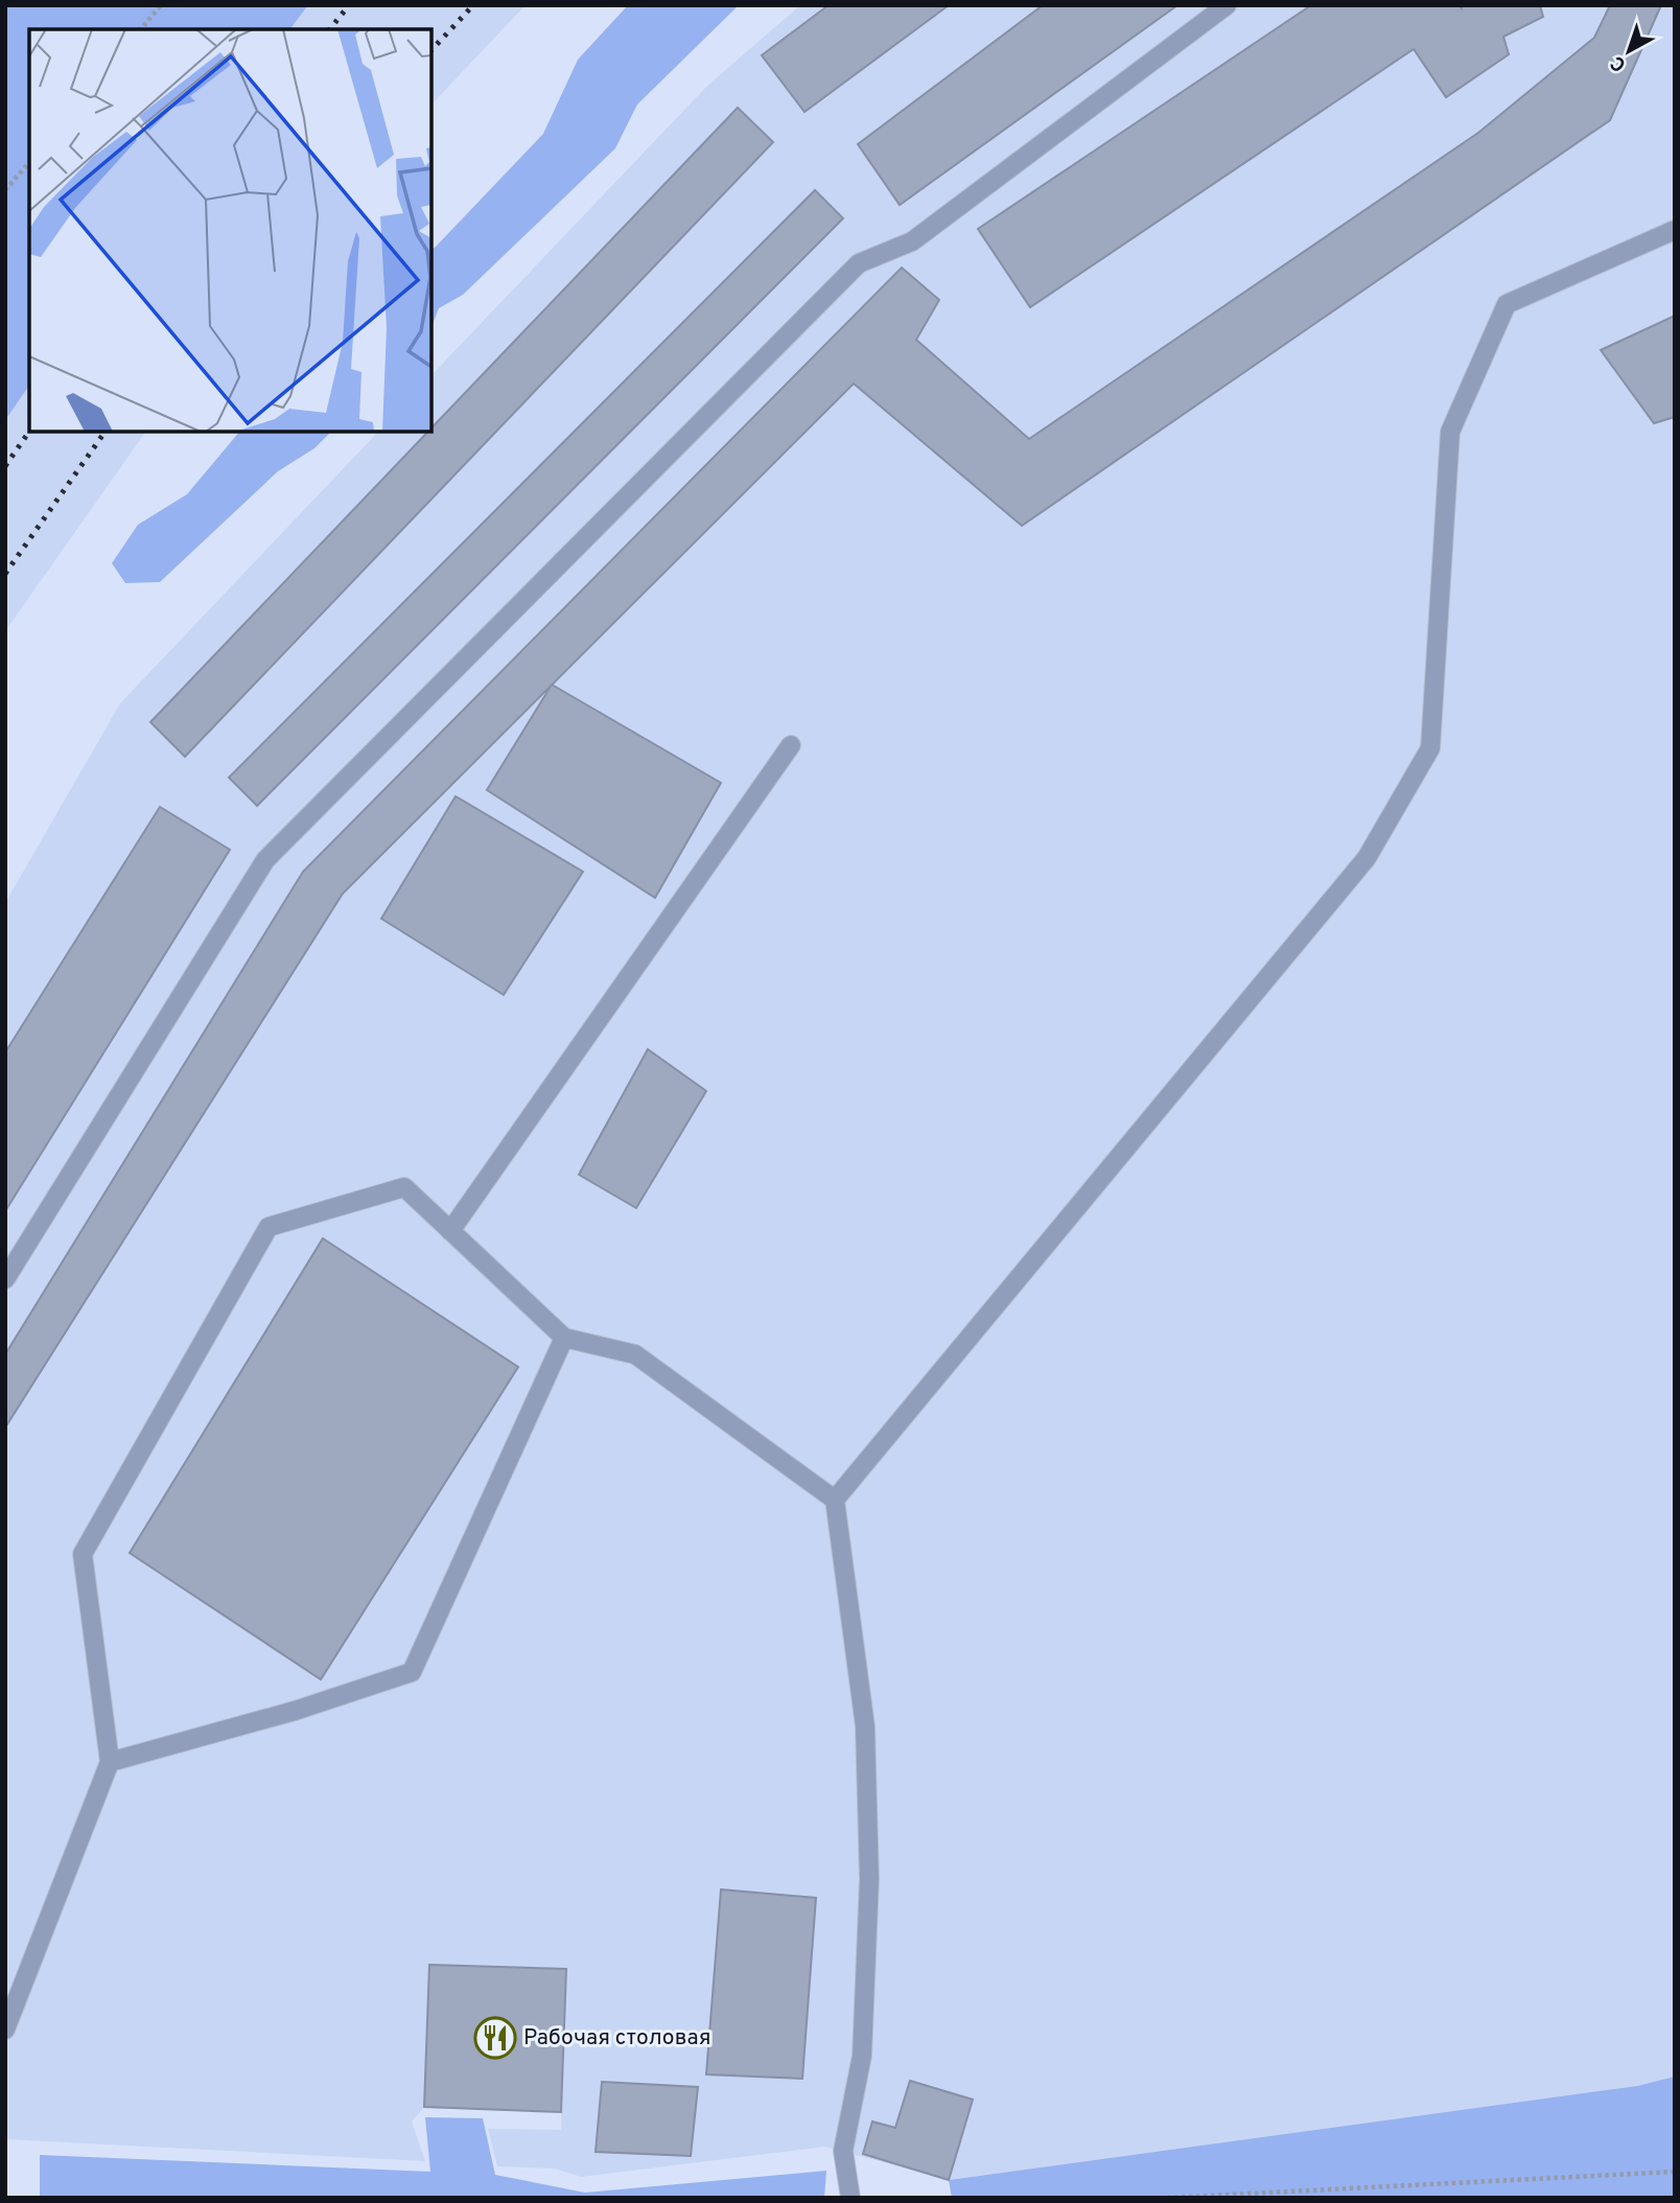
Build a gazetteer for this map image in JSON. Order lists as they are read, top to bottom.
{
  "places": {
    "restaurant": ["Рабочая столовая"]
  },
  "north": "bottom left"
}
